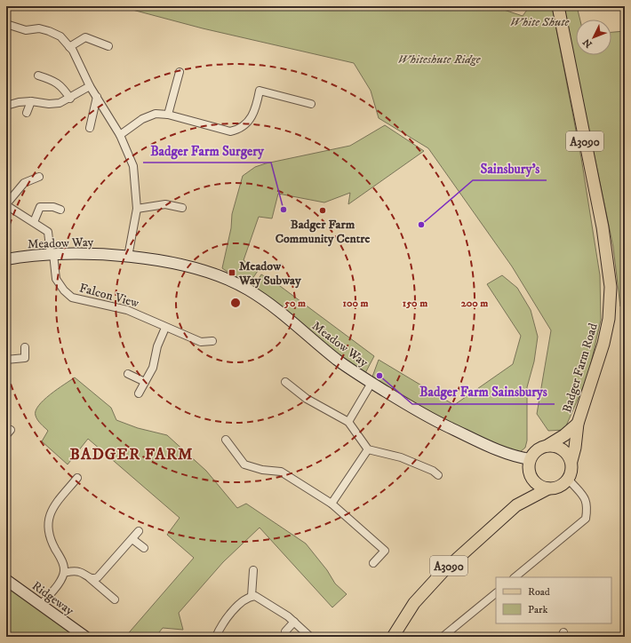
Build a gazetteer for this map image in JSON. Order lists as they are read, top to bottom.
{
  "streets": {
    "main road": ["A3090", "Badger Farm Road"],
    "street": ["Meadow Way", "Falcon View", "Ridgeway"]
  },
  "crossings": [
    ["A3090", "Meadow Way"],
    ["A3090", "Badger Farm Road"],
    ["Meadow Way", "Falcon View"],
    ["Meadow Way", "Badger Farm Road"]
  ],
  "districts": ["BADGER FARM"],
  "parks": ["White Shute", "Whiteshute Ridge"],
  "places": {
    "other": [
      "Badger Farm Surgery",
      "Badger Farm Community Centre",
      "Sainsbury's",
      "Badger Farm Sainsburys"
    ],
    "transit": ["Meadow Way Subway"]
  },
  "legend": ["Road", "Park"],
  "north": "bottom left",
  "rings": [
    "50 m",
    "100 m",
    "150 m",
    "200 m"
  ]
}
